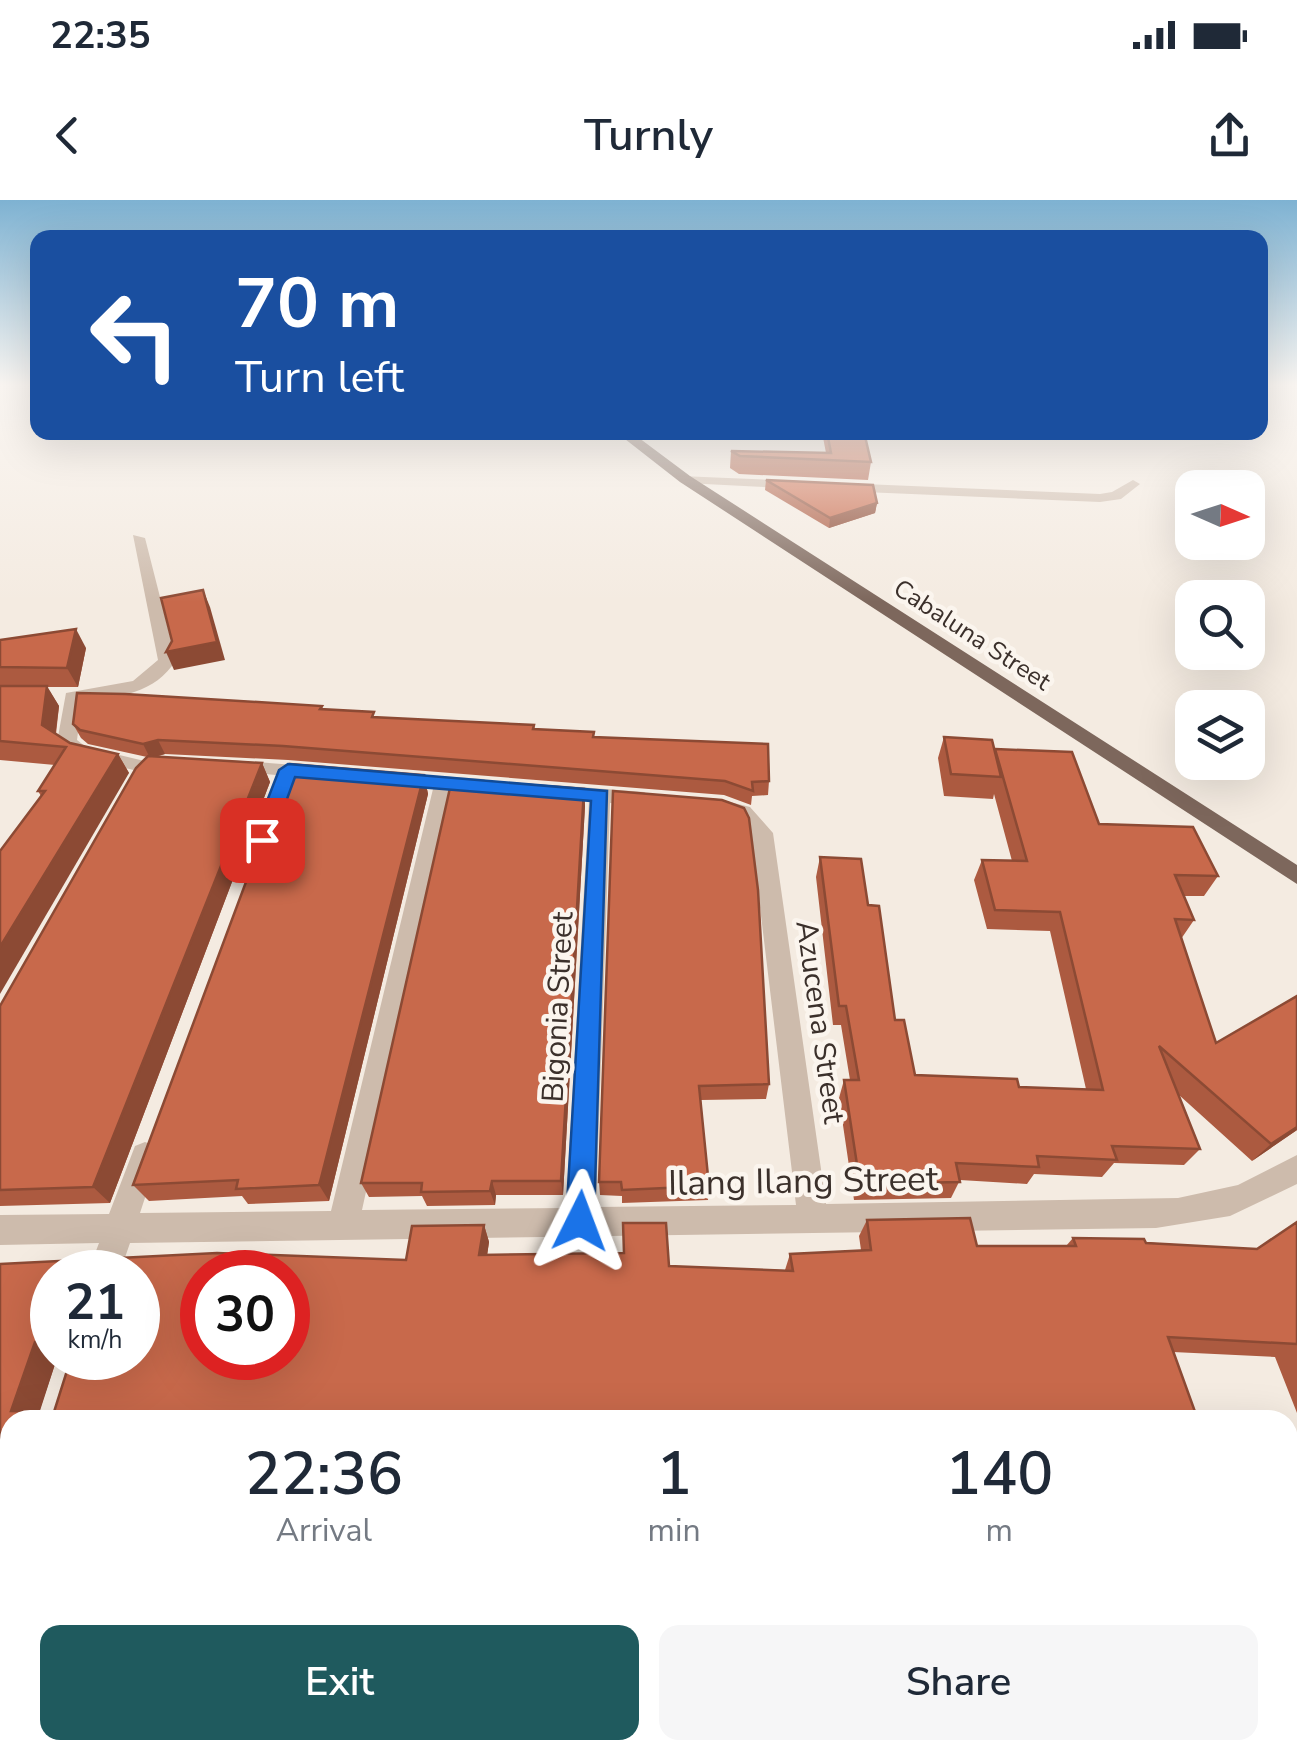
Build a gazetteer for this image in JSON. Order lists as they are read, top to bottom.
{
  "streets": {
    "main road": ["Cabaluna Street"],
    "street": ["Bigonia Street", "Azucena Street", "Ilang Ilang Street"]
  },
  "crossings": [
    ["Bigonia Street", "Azucena Street"],
    ["Bigonia Street", "Ilang Ilang Street"],
    ["Azucena Street", "Ilang Ilang Street"]
  ],
  "north": "right",
  "page": {
    "status": "22:35",
    "header": "Turnly",
    "turn": ["70 m", "Turn left"],
    "speed": "21 km/h",
    "limit": "30",
    "eta": [
      "22:36",
      "Arrival",
      "1",
      "min",
      "140",
      "m"
    ],
    "buttons": ["Exit", "Share"]
  }
}
